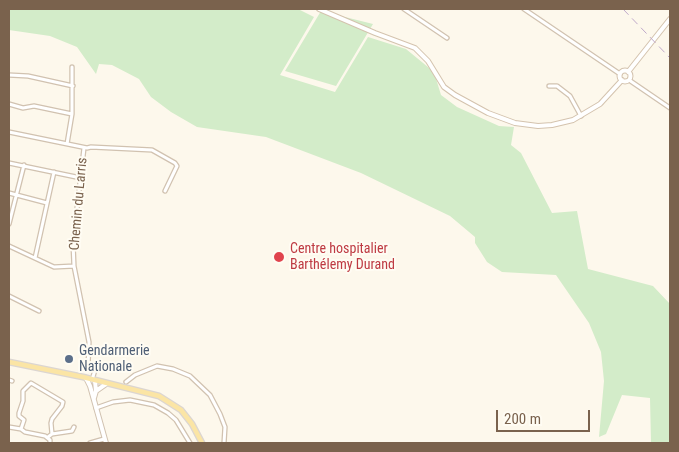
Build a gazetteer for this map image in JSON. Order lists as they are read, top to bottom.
{
  "streets": {
    "street": ["Chemin du Larris"]
  },
  "places": ["Centre hospitalier Barthélemy Durand", "Gendarmerie Nationale"],
  "scale_bar": "200 m"
}
